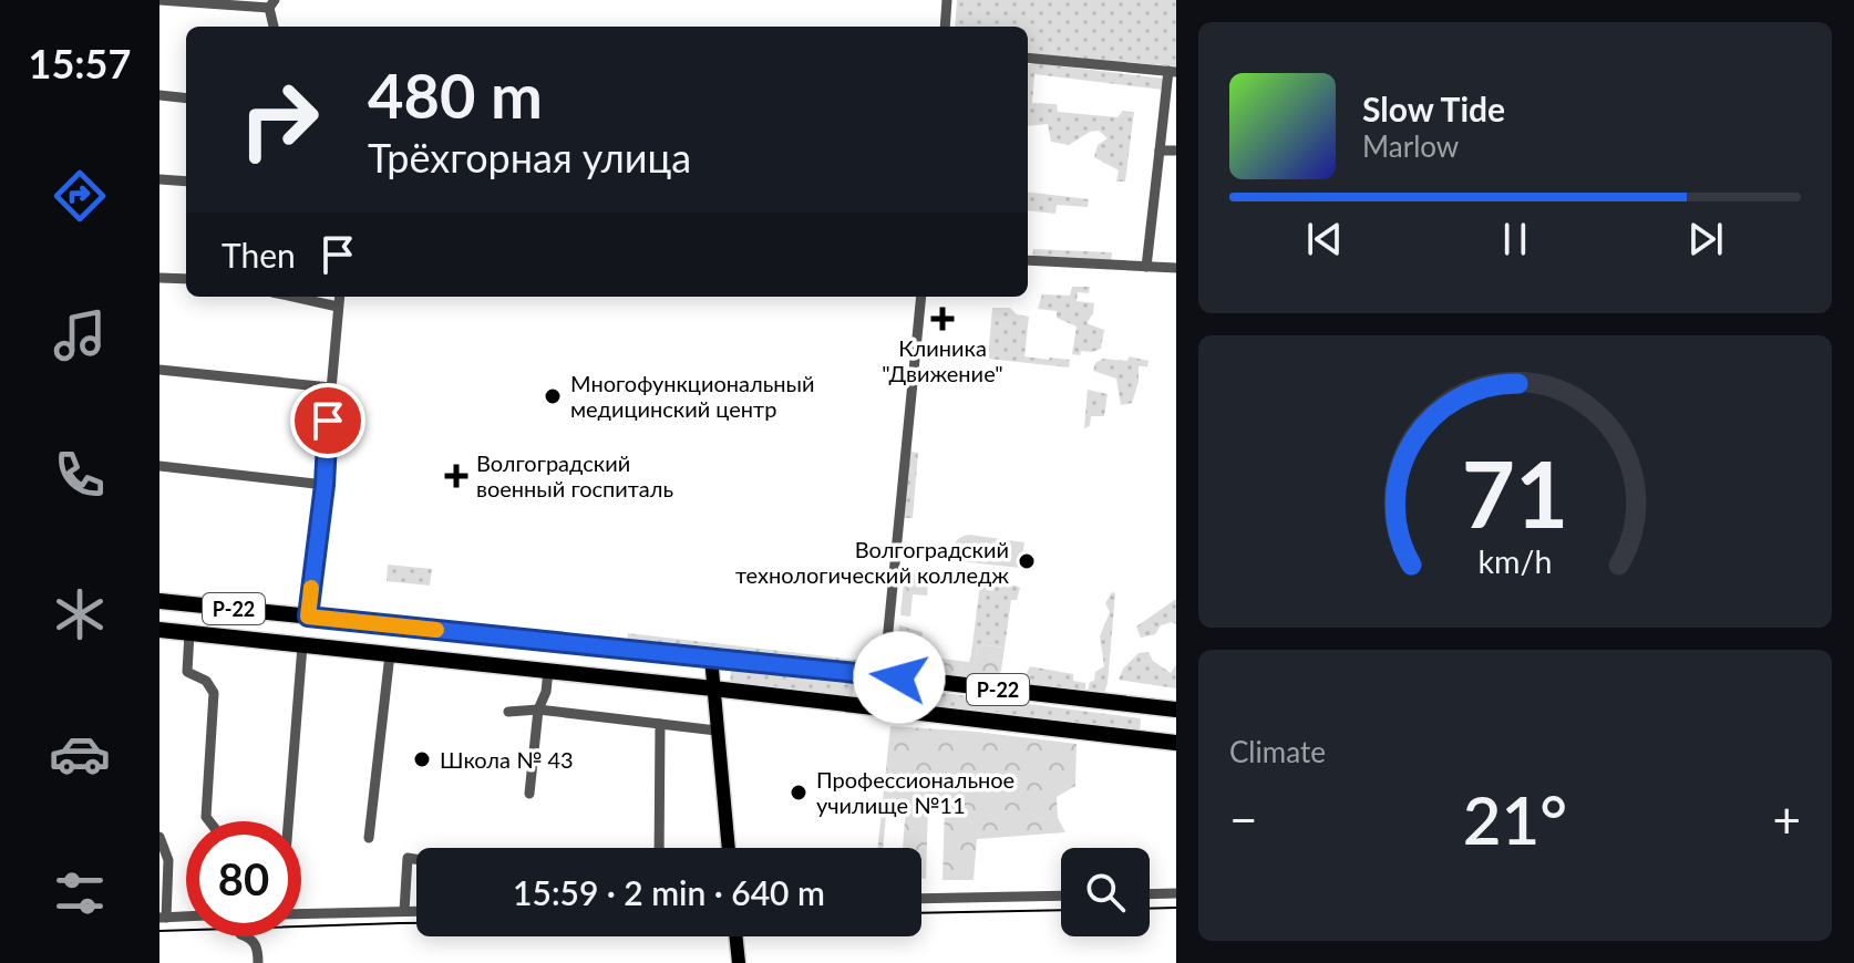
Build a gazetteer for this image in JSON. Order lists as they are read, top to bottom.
{
  "streets": {
    "highway": ["Р-22"]
  },
  "places": {
    "health": ["Клиника \"Движение\"", "Волгоградский военный госпиталь"],
    "other": [
      "Многофункциональный медицинский центр",
      "Волгоградский технологический колледж",
      "Школа № 43",
      "Профессиональное училище №11"
    ]
  },
  "page": {
    "tabs": "15:57",
    "turn": ["480 m", "Трёхгорная улица"],
    "song": ["Slow Tide", "Marlow"],
    "then": "Then",
    "tile": "Climate",
    "heat": ["−", "21°", "+"],
    "limit": "80",
    "trip": "15:59 · 2 min · 640 m",
    "gauge": ["71", "km/h"]
  }
}
